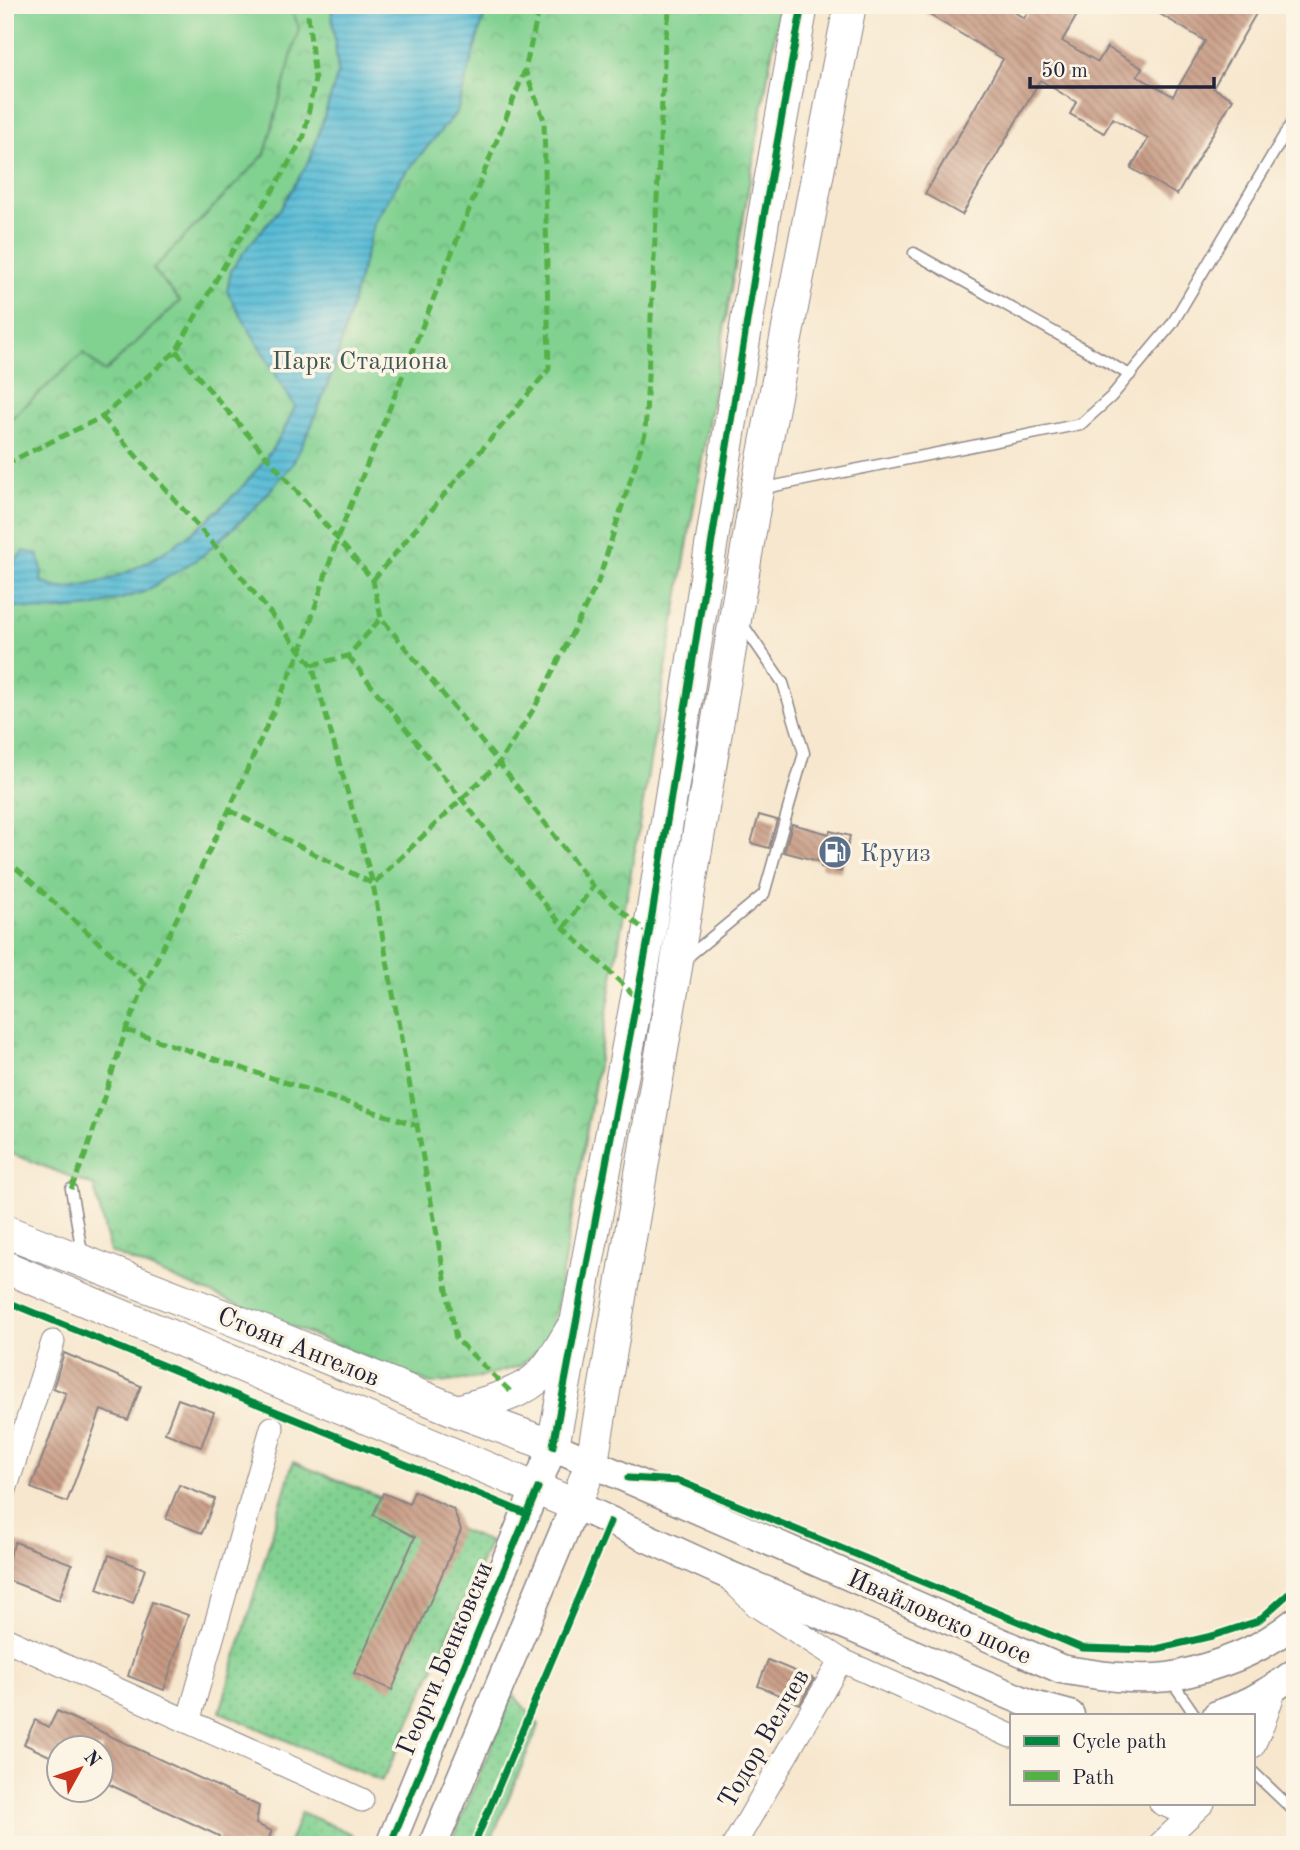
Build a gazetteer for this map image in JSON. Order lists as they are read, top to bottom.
{
  "streets": {
    "main road": ["Стоян Ангелов"],
    "street": ["Ивайловско шосе", "Георги Бенковски", "Тодор Велчев"]
  },
  "crossings": [
    ["Стоян Ангелов", "Ивайловско шосе"],
    ["Стоян Ангелов", "Георги Бенковски"]
  ],
  "parks": ["Парк Стадиона"],
  "places": {
    "fuel station": ["Круиз"]
  },
  "legend": ["Cycle path", "Path"],
  "scale_bar": "50 m",
  "north": "top right"
}
